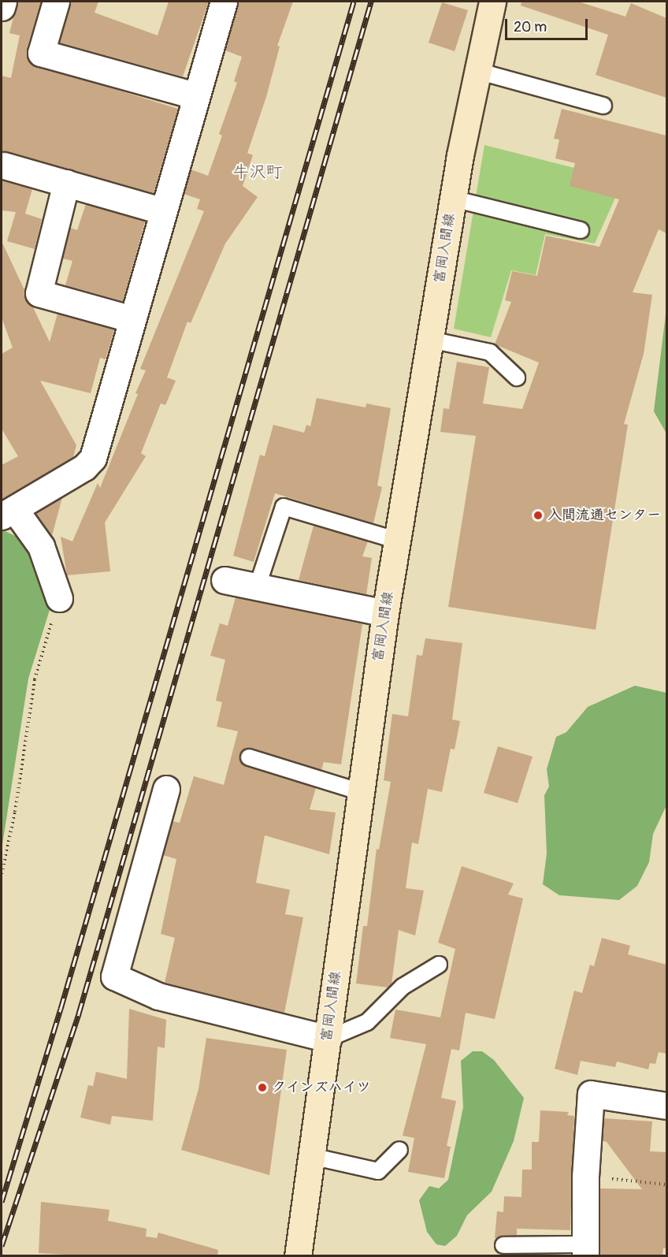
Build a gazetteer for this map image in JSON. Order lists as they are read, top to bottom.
{
  "streets": {
    "main road": ["富岡入間線"]
  },
  "districts": ["牛沢町"],
  "places": ["入間流通センター", "クインズハイツ"],
  "scale_bar": "20 m"
}
